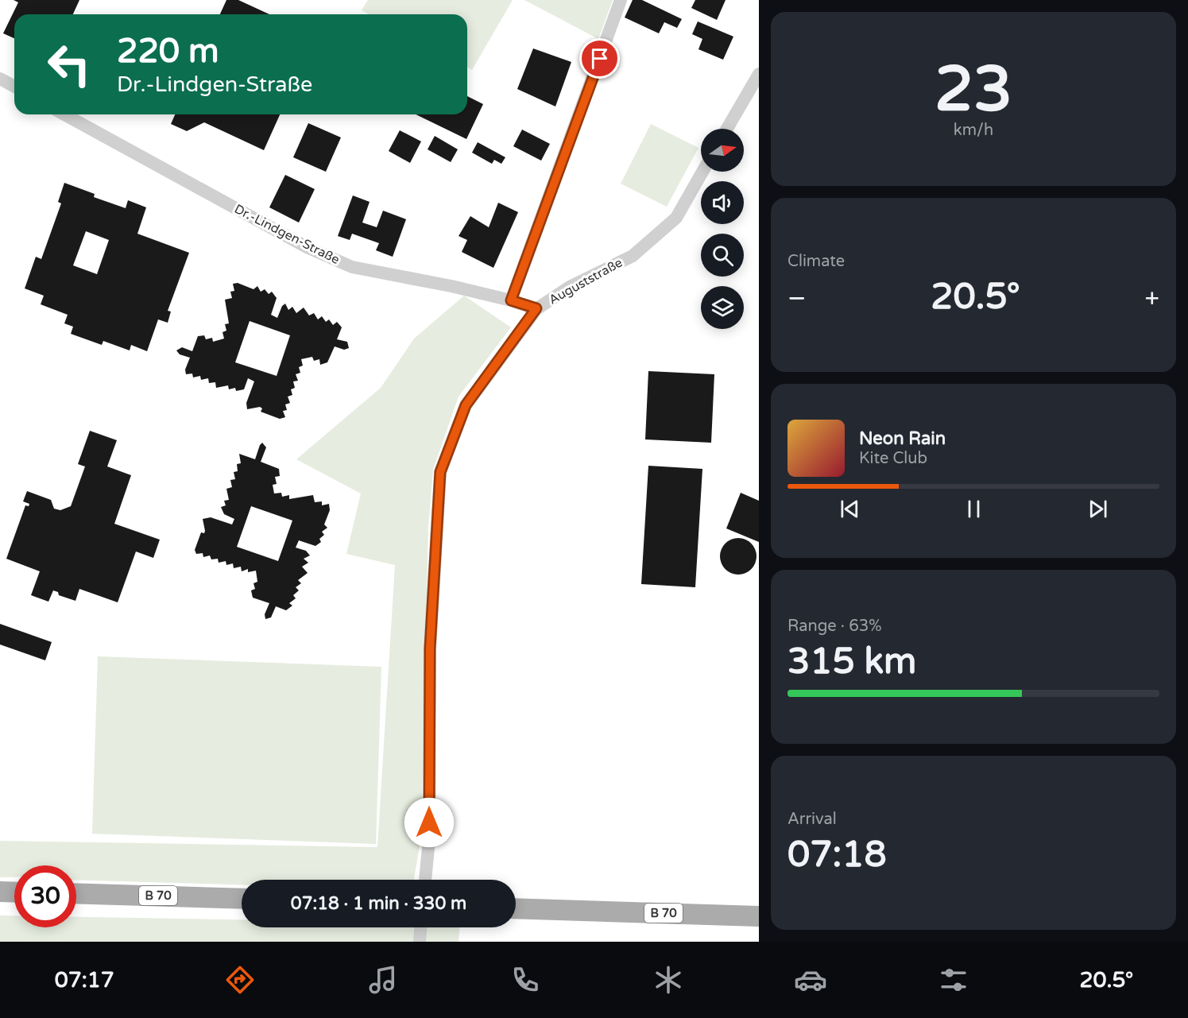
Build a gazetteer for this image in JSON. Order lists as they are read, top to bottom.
{
  "streets": {
    "main road": ["B 70"],
    "street": ["Dr.-Lindgen-Straße", "Auguststraße"]
  },
  "crossings": [
    ["Dr.-Lindgen-Straße", "Auguststraße"]
  ],
  "north": "right",
  "page": {
    "tile": [
      ["23", "km/h"],
      "Climate",
      ["Range · 63%", "315 km"],
      ["Arrival", "07:18"]
    ],
    "turn": ["220 m", "Dr.-Lindgen-Straße"],
    "heat": ["−", "20.5°", "+"],
    "song": ["Neon Rain", "Kite Club"],
    "limit": "30",
    "trip": "07:18 · 1 min · 330 m",
    "tabs": ["07:17", "20.5°"]
  }
}
